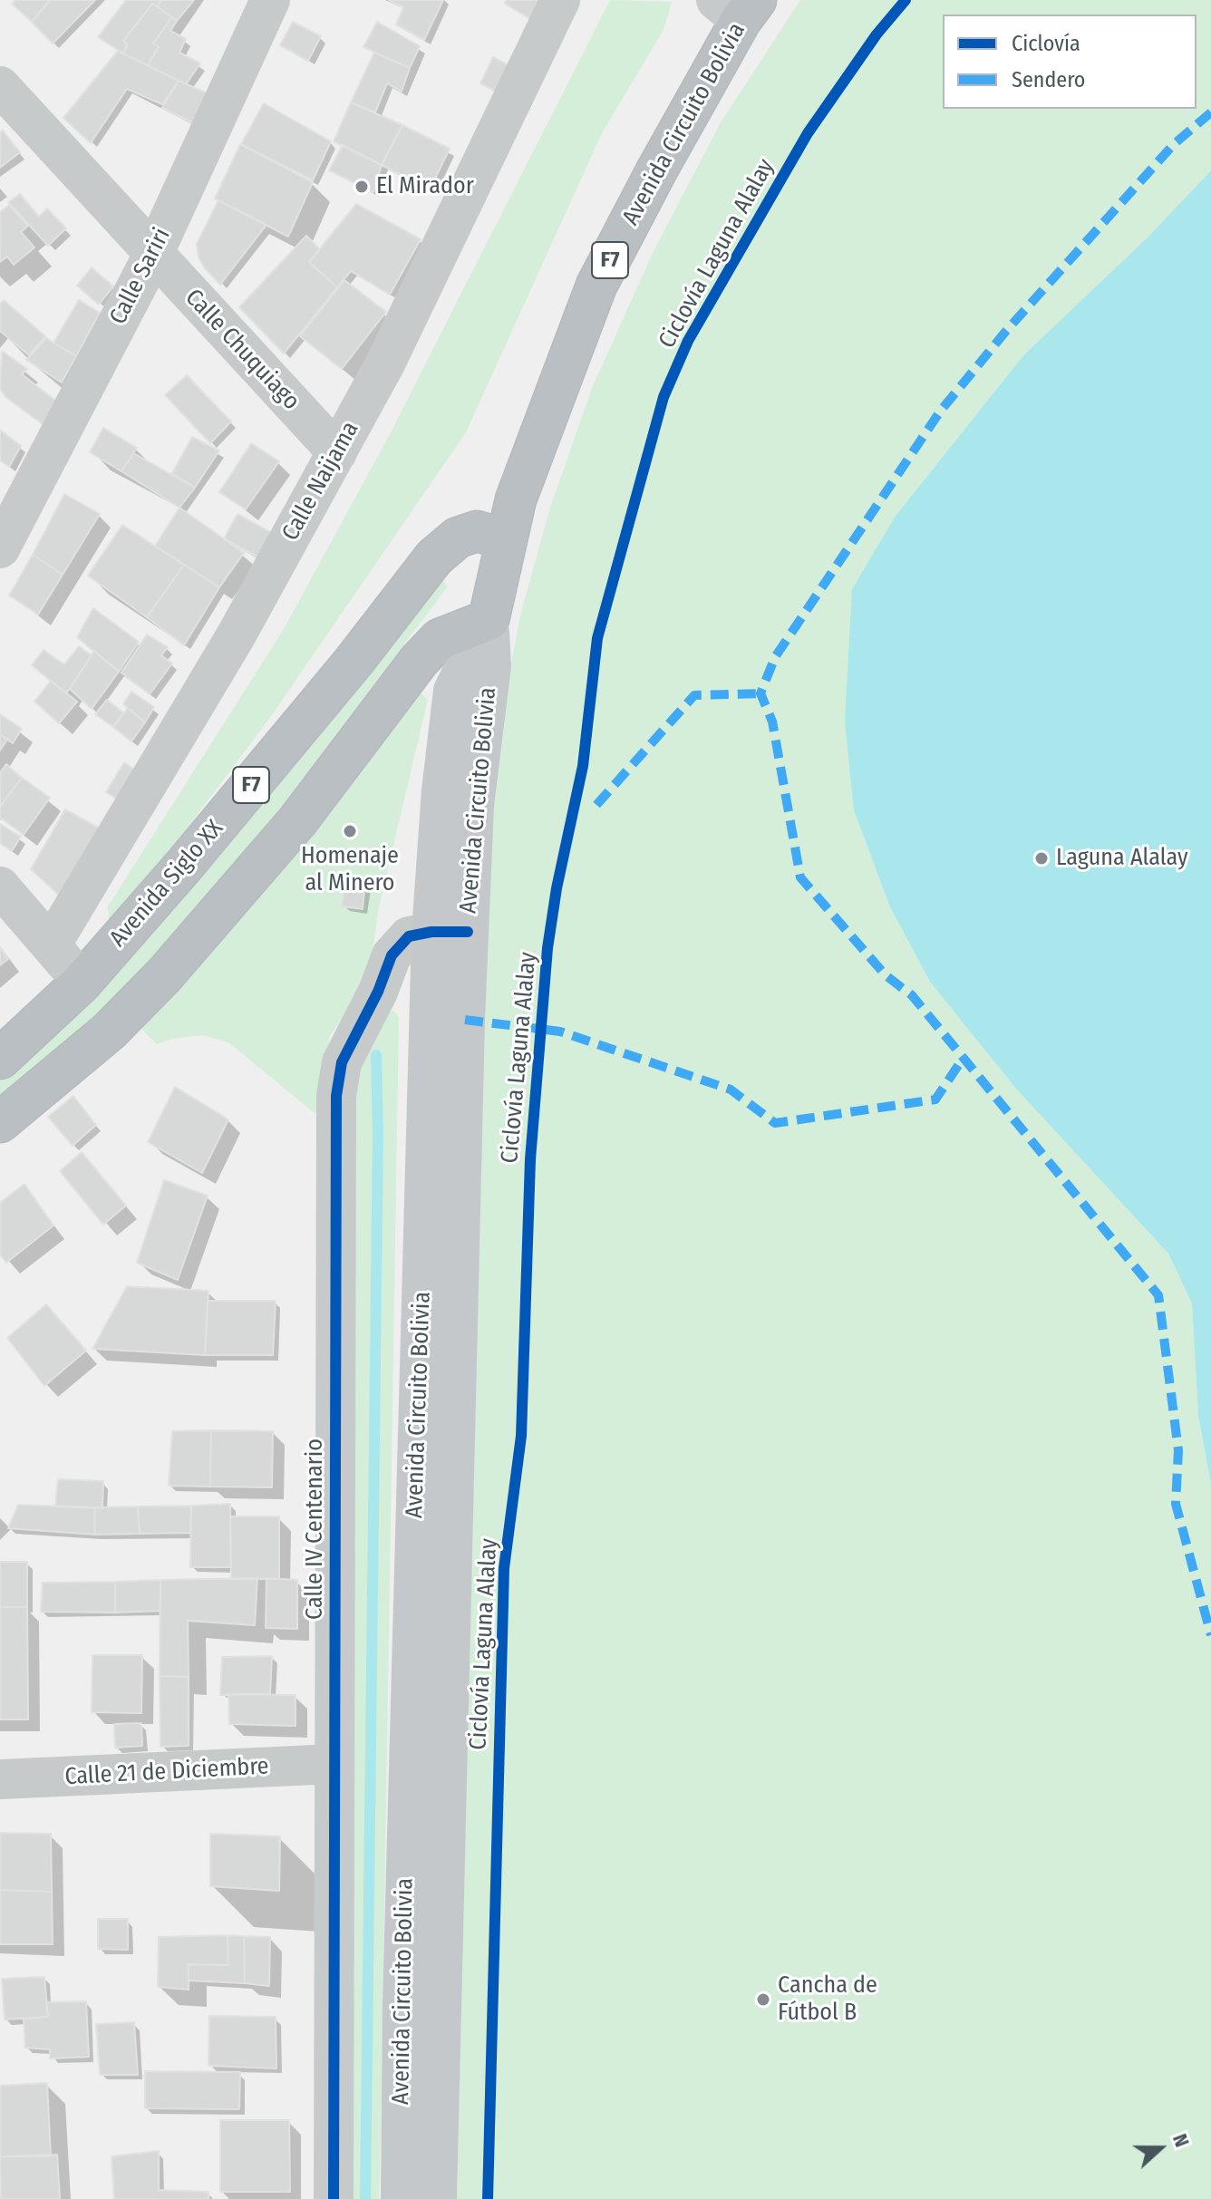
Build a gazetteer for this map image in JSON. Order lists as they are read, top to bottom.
{
  "streets": {
    "highway": ["Avenida Circuito Bolivia", "F7", "Avenida Siglo XX"],
    "street": [
      "Calle Sariri",
      "Calle Chuquiago",
      "Calle Naijama",
      "Calle IV Centenario",
      "Calle 21 de Diciembre"
    ],
    "cycle path": ["Ciclovía Laguna Alalay"]
  },
  "crossings": [
    ["Avenida Circuito Bolivia", "F7"],
    ["Avenida Circuito Bolivia", "Avenida Siglo XX"],
    ["Avenida Circuito Bolivia", "Calle IV Centenario"],
    ["Calle Sariri", "Calle Chuquiago"],
    ["Calle Chuquiago", "Calle Naijama"],
    ["Calle IV Centenario", "Calle 21 de Diciembre"]
  ],
  "places": [
    "El Mirador",
    "Homenaje al Minero",
    "Laguna Alalay",
    "Cancha de Fútbol B"
  ],
  "legend": ["Ciclovía", "Sendero"],
  "north": "right"
}
